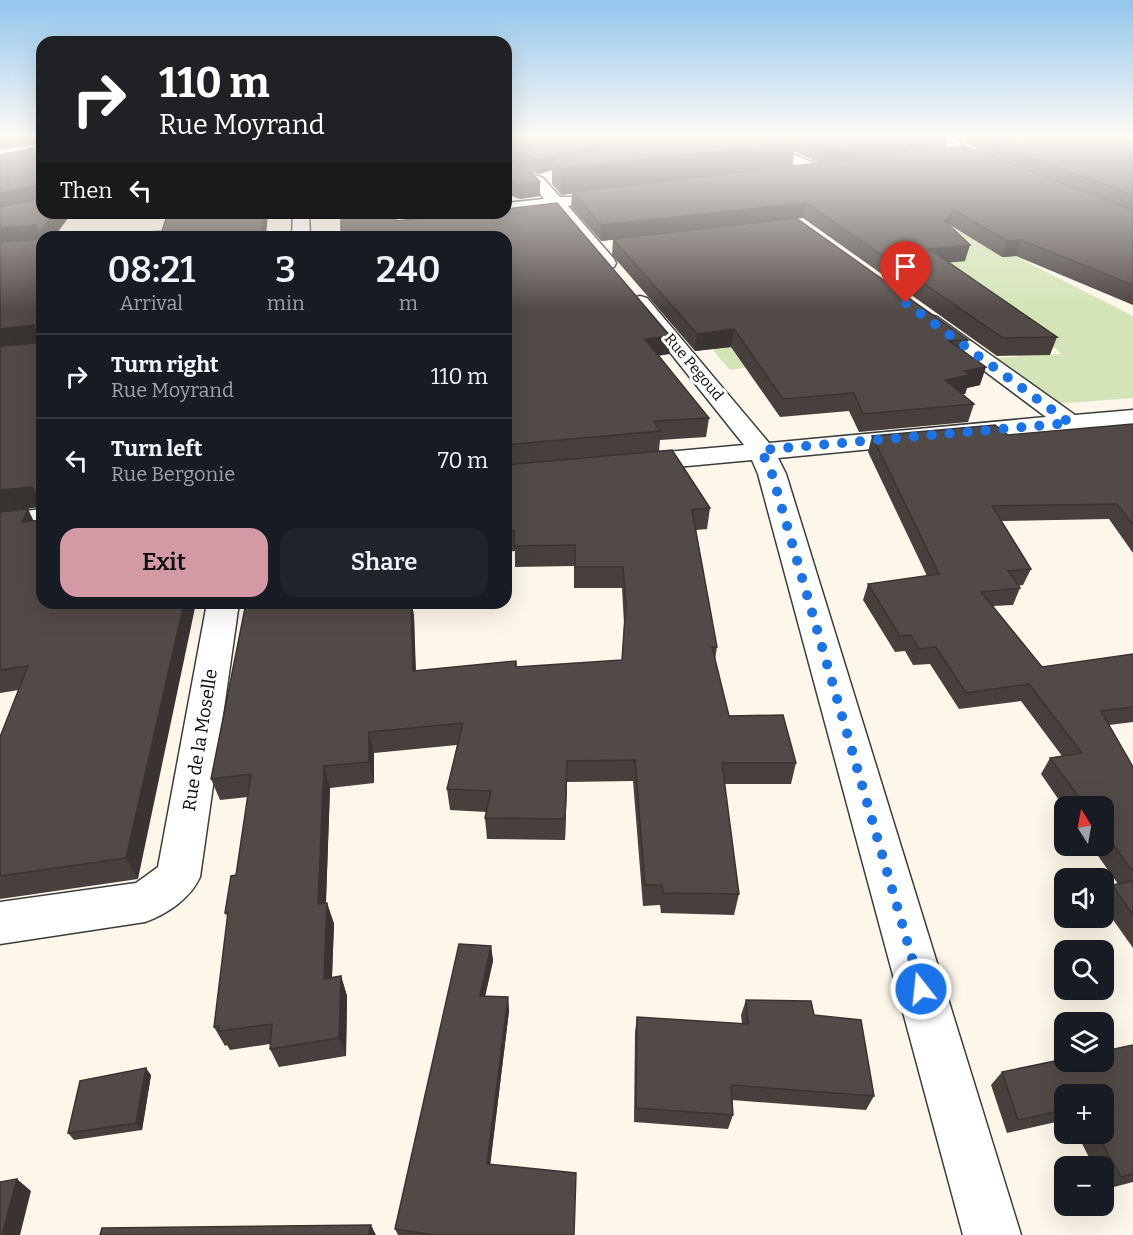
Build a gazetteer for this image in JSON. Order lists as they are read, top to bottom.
{
  "streets": {
    "street": ["Rue Pegoud", "Rue de la Moselle"]
  },
  "north": "top",
  "page": {
    "turn": ["110 m", "Rue Moyrand"],
    "then": "Then",
    "eta": [
      "08:21",
      "Arrival",
      "3",
      "min",
      "240",
      "m"
    ],
    "list": [
      {
        "name": "Turn right",
        "note": "Rue Moyrand",
        "value": "110 m"
      },
      {
        "name": "Turn left",
        "note": "Rue Bergonie",
        "value": "70 m"
      }
    ],
    "buttons": ["Exit", "Share"],
    "map_buttons": ["+", "−"]
  }
}
